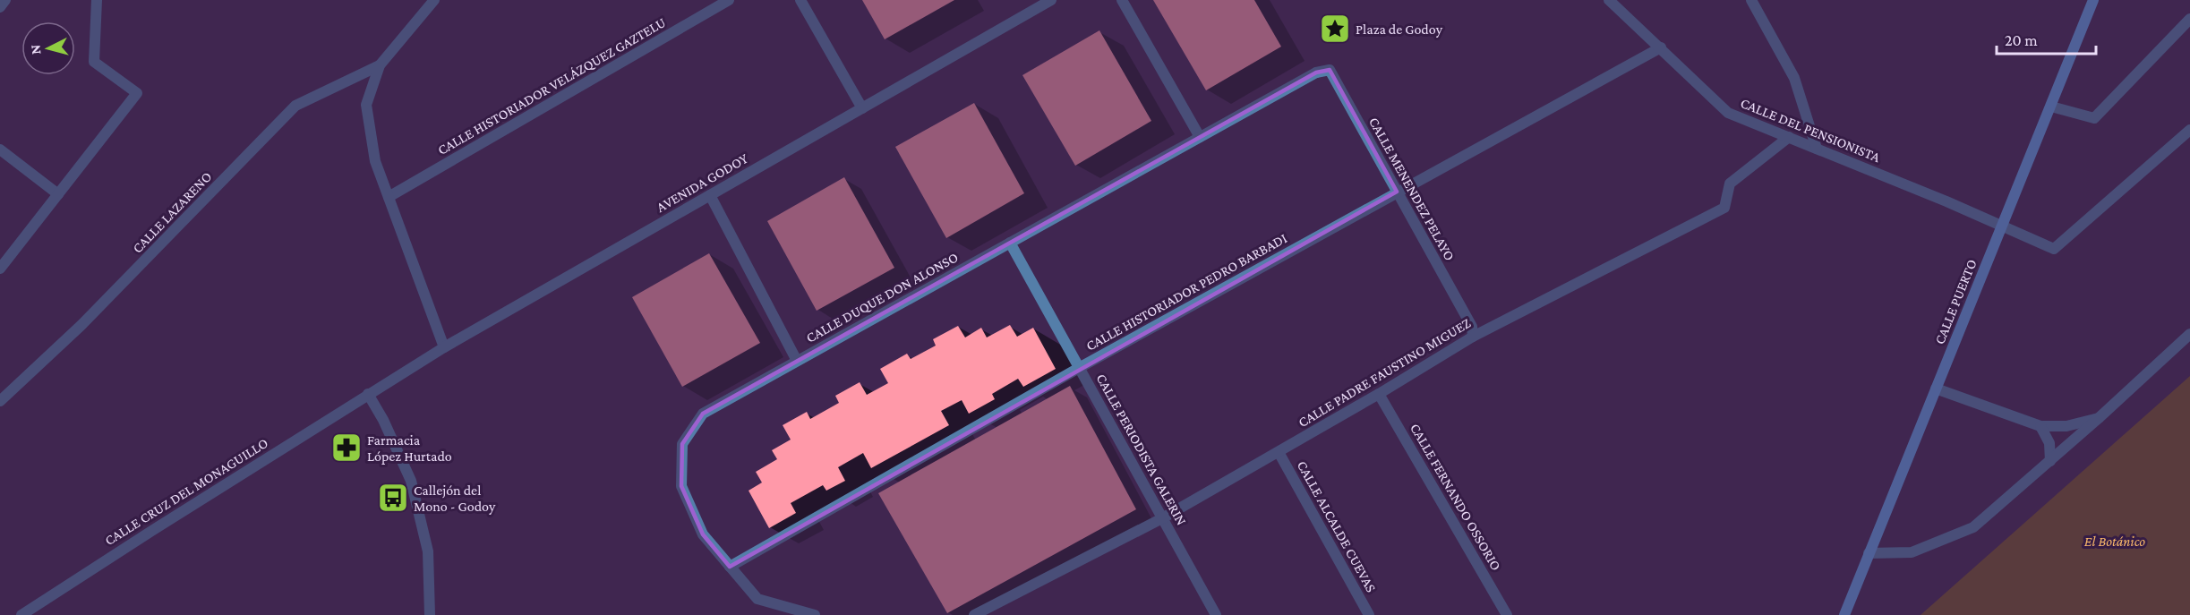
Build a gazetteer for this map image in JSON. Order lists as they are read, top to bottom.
{
  "streets": {
    "main road": ["CALLE PUERTO"],
    "street": [
      "CALLE HISTORIADOR VELÁZQUEZ GAZTELU",
      "CALLE DEL PENSIONISTA",
      "AVENIDA GODOY",
      "CALLE MENENDEZ PELAYO",
      "CALLE LAZARENO",
      "CALLE HISTORIADOR PEDRO BARBADI",
      "CALLE DUQUE DON ALONSO",
      "CALLE PADRE FAUSTINO MIGUEZ",
      "CALLE PERIODISTA GALERIN",
      "CALLE CRUZ DEL MONAGUILLO",
      "CALLE FERNANDO OSSORIO",
      "CALLE ALCALDE CUEVAS"
    ]
  },
  "crossings": [
    ["CALLE DEL PENSIONISTA", "CALLE HISTORIADOR PEDRO BARBADI"],
    ["CALLE DEL PENSIONISTA", "CALLE PUERTO"],
    ["CALLE DEL PENSIONISTA", "CALLE PADRE FAUSTINO MIGUEZ"],
    ["AVENIDA GODOY", "CALLE CRUZ DEL MONAGUILLO"],
    ["CALLE MENENDEZ PELAYO", "CALLE HISTORIADOR PEDRO BARBADI"],
    ["CALLE MENENDEZ PELAYO", "CALLE DUQUE DON ALONSO"],
    ["CALLE MENENDEZ PELAYO", "CALLE PADRE FAUSTINO MIGUEZ"],
    ["CALLE HISTORIADOR PEDRO BARBADI", "CALLE DUQUE DON ALONSO"],
    ["CALLE HISTORIADOR PEDRO BARBADI", "CALLE PERIODISTA GALERIN"],
    ["CALLE DUQUE DON ALONSO", "CALLE PERIODISTA GALERIN"],
    ["CALLE PADRE FAUSTINO MIGUEZ", "CALLE PERIODISTA GALERIN"],
    ["CALLE PADRE FAUSTINO MIGUEZ", "CALLE FERNANDO OSSORIO"],
    ["CALLE PADRE FAUSTINO MIGUEZ", "CALLE ALCALDE CUEVAS"]
  ],
  "parks": ["El Botánico"],
  "places": {
    "place": ["Plaza de Godoy"],
    "pharmacy": ["Farmacia López Hurtado"],
    "bus stop": ["Callejón del Mono - Godoy"]
  },
  "scale_bar": "20 m",
  "north": "left"
}
